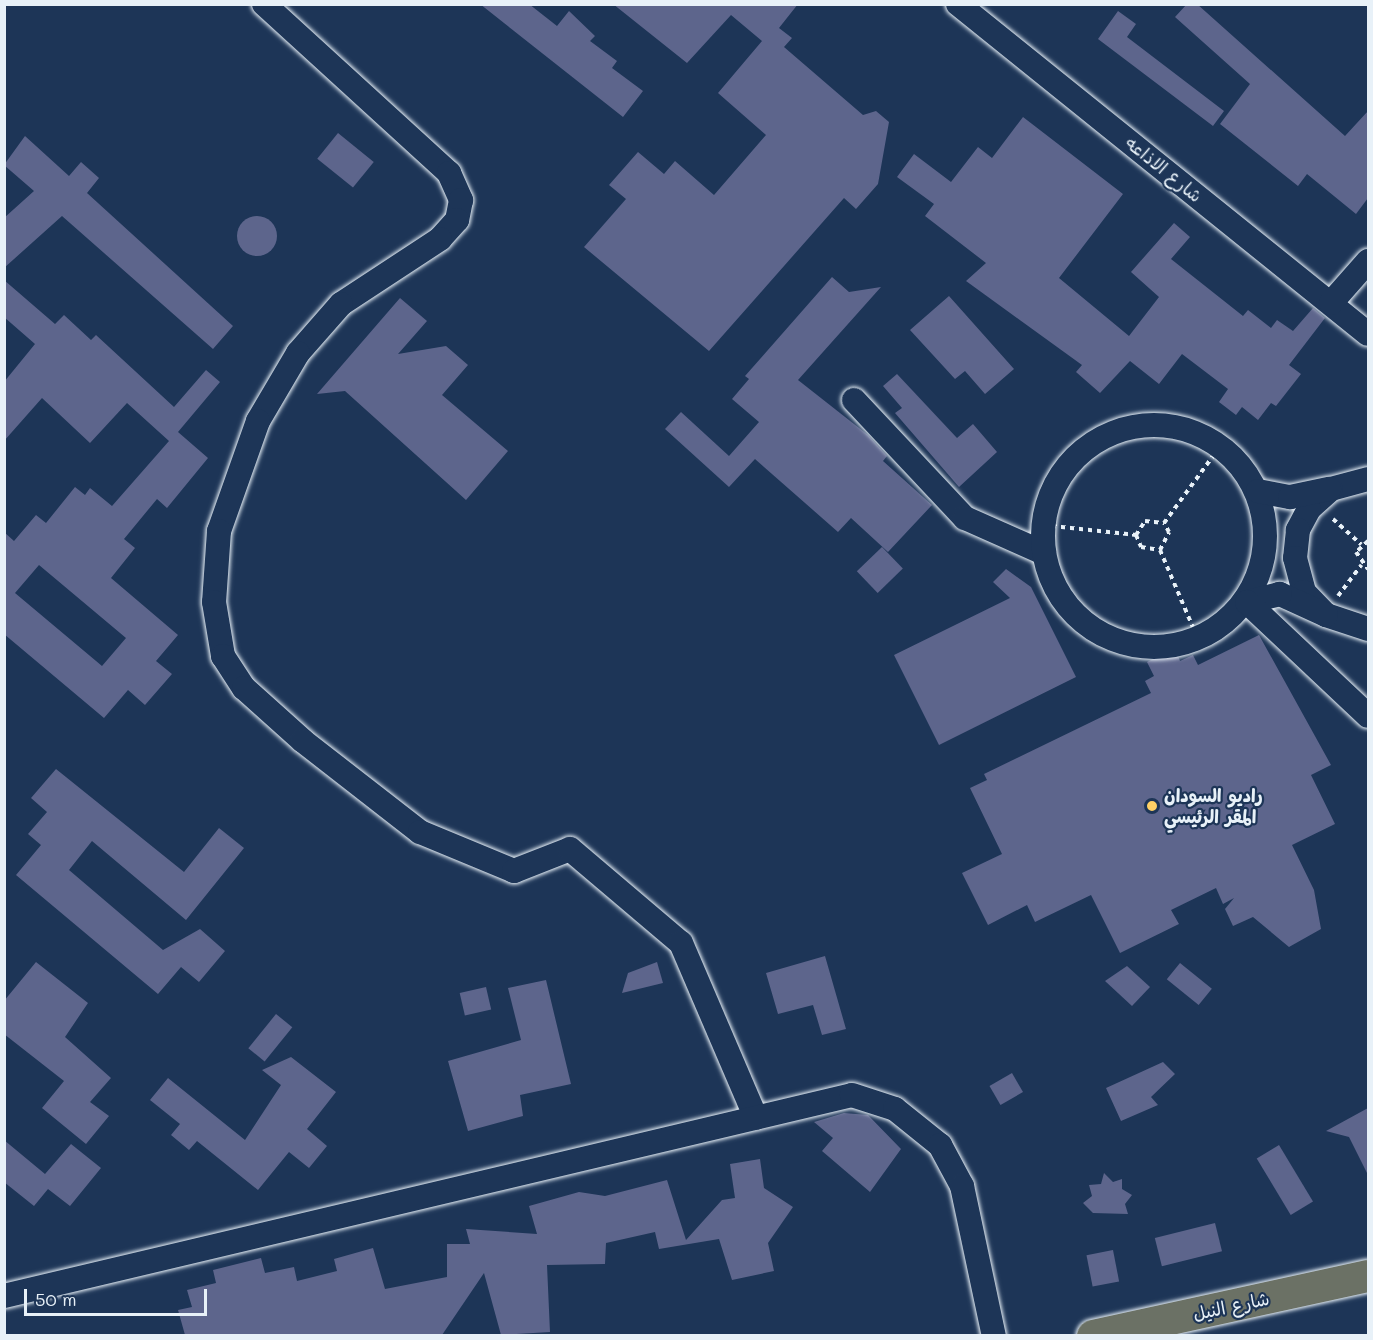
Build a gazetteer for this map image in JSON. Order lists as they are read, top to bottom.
{
  "streets": {
    "main road": ["شارع النيل"],
    "street": ["شارع الاذاعه"]
  },
  "places": ["راديو السودان المقر الرئيسي"],
  "scale_bar": "50 m"
}
